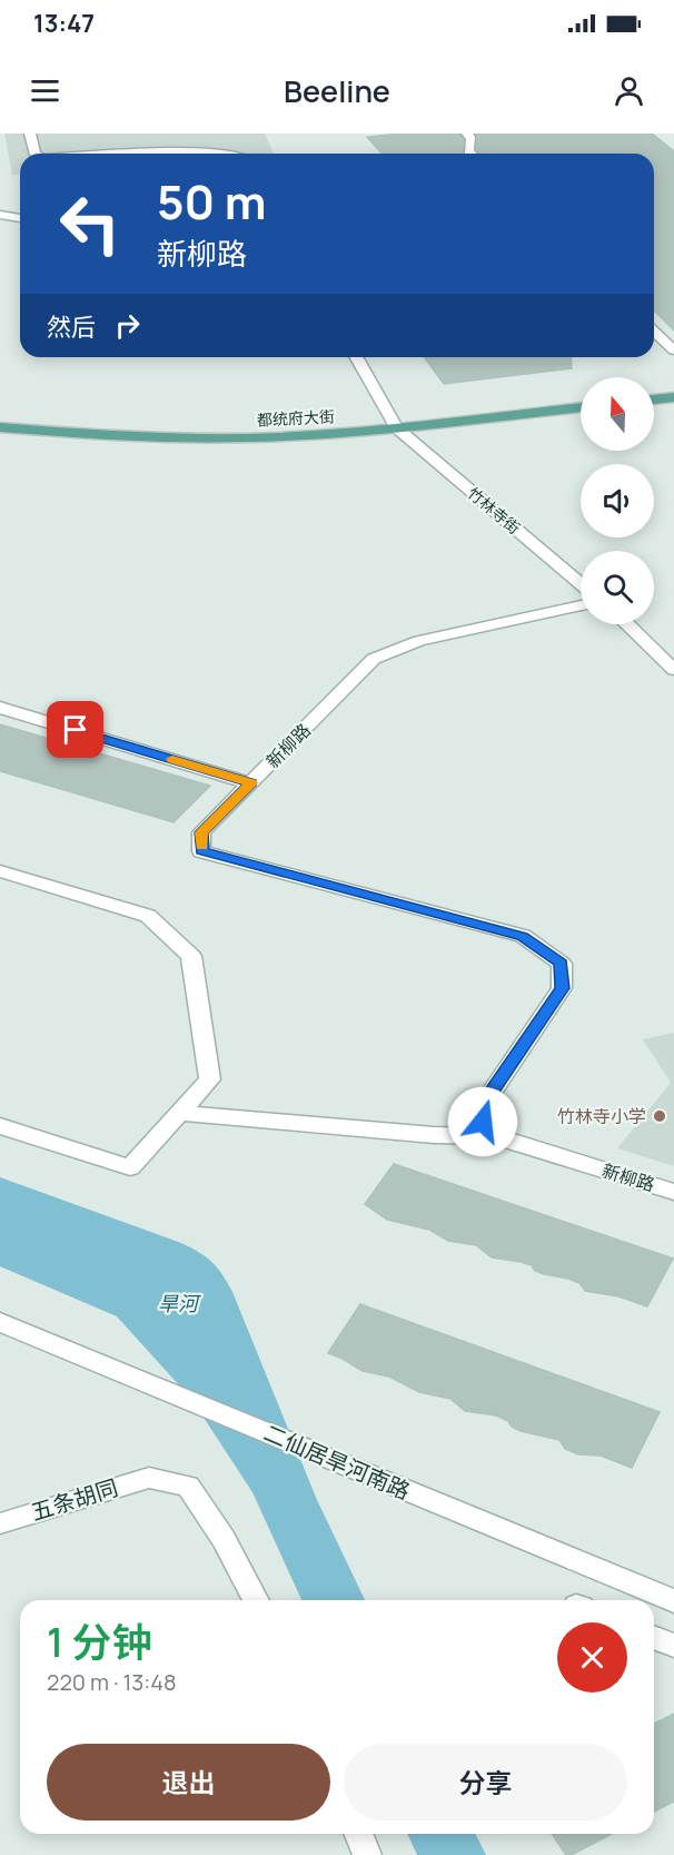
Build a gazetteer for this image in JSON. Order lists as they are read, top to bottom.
{
  "streets": {
    "main road": ["都统府大街"],
    "street": [
      "竹林寺街",
      "新柳路",
      "二仙居旱河南路",
      "五条胡同"
    ]
  },
  "crossings": [
    ["都统府大街", "竹林寺街"]
  ],
  "water": ["旱河"],
  "places": ["竹林寺小学"],
  "north": "top",
  "page": {
    "status": "13:47",
    "header": "Beeline",
    "turn": ["50 m", "新柳路"],
    "then": "然后",
    "heading": ["1 分钟", "220 m · 13:48"],
    "buttons": ["退出", "分享"]
  }
}
